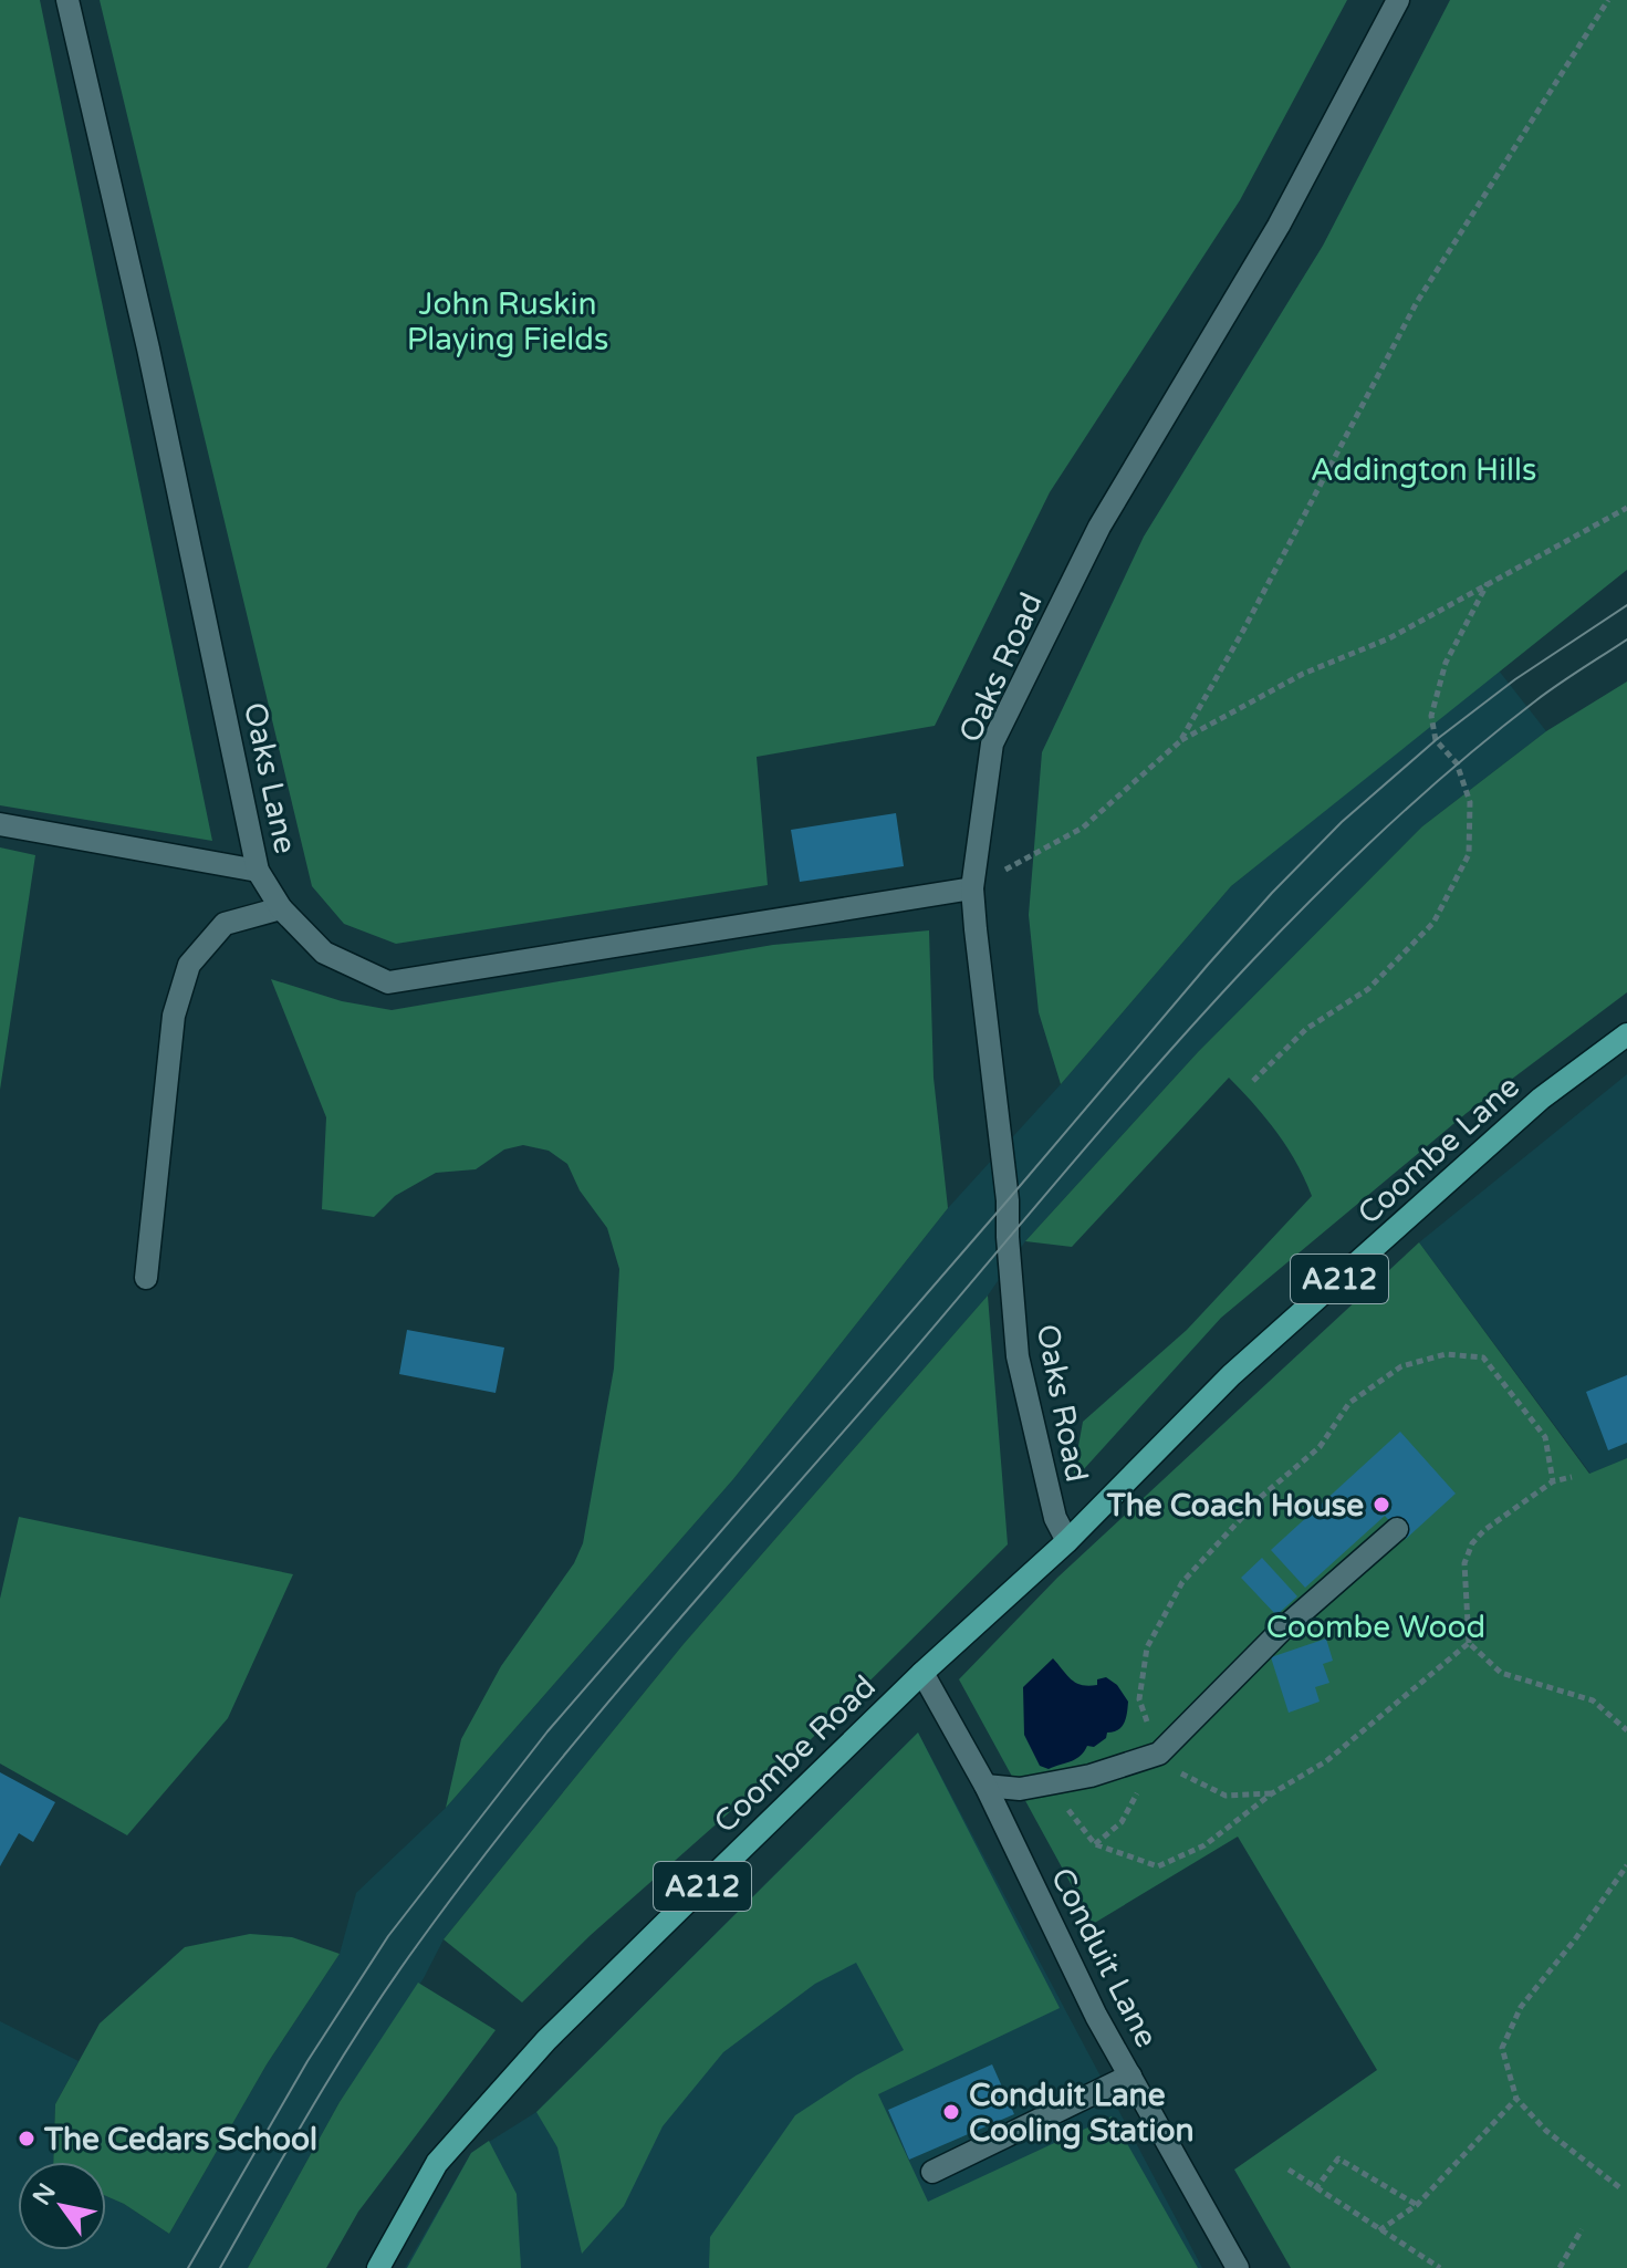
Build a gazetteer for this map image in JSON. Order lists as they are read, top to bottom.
{
  "streets": {
    "main road": ["Coombe Lane", "A212", "Coombe Road"],
    "street": ["Oaks Road", "Oaks Lane", "Conduit Lane"]
  },
  "crossings": [
    ["Oaks Road", "Oaks Lane"],
    ["Oaks Road", "Coombe Lane"],
    ["Oaks Road", "Coombe Road"],
    ["Coombe Lane", "Coombe Road"],
    ["Coombe Road", "Conduit Lane"]
  ],
  "parks": ["John Ruskin Playing Fields", "Addington Hills", "Coombe Wood"],
  "places": ["The Coach House", "Conduit Lane Cooling Station", "The Cedars School"],
  "north": "top left"
}
